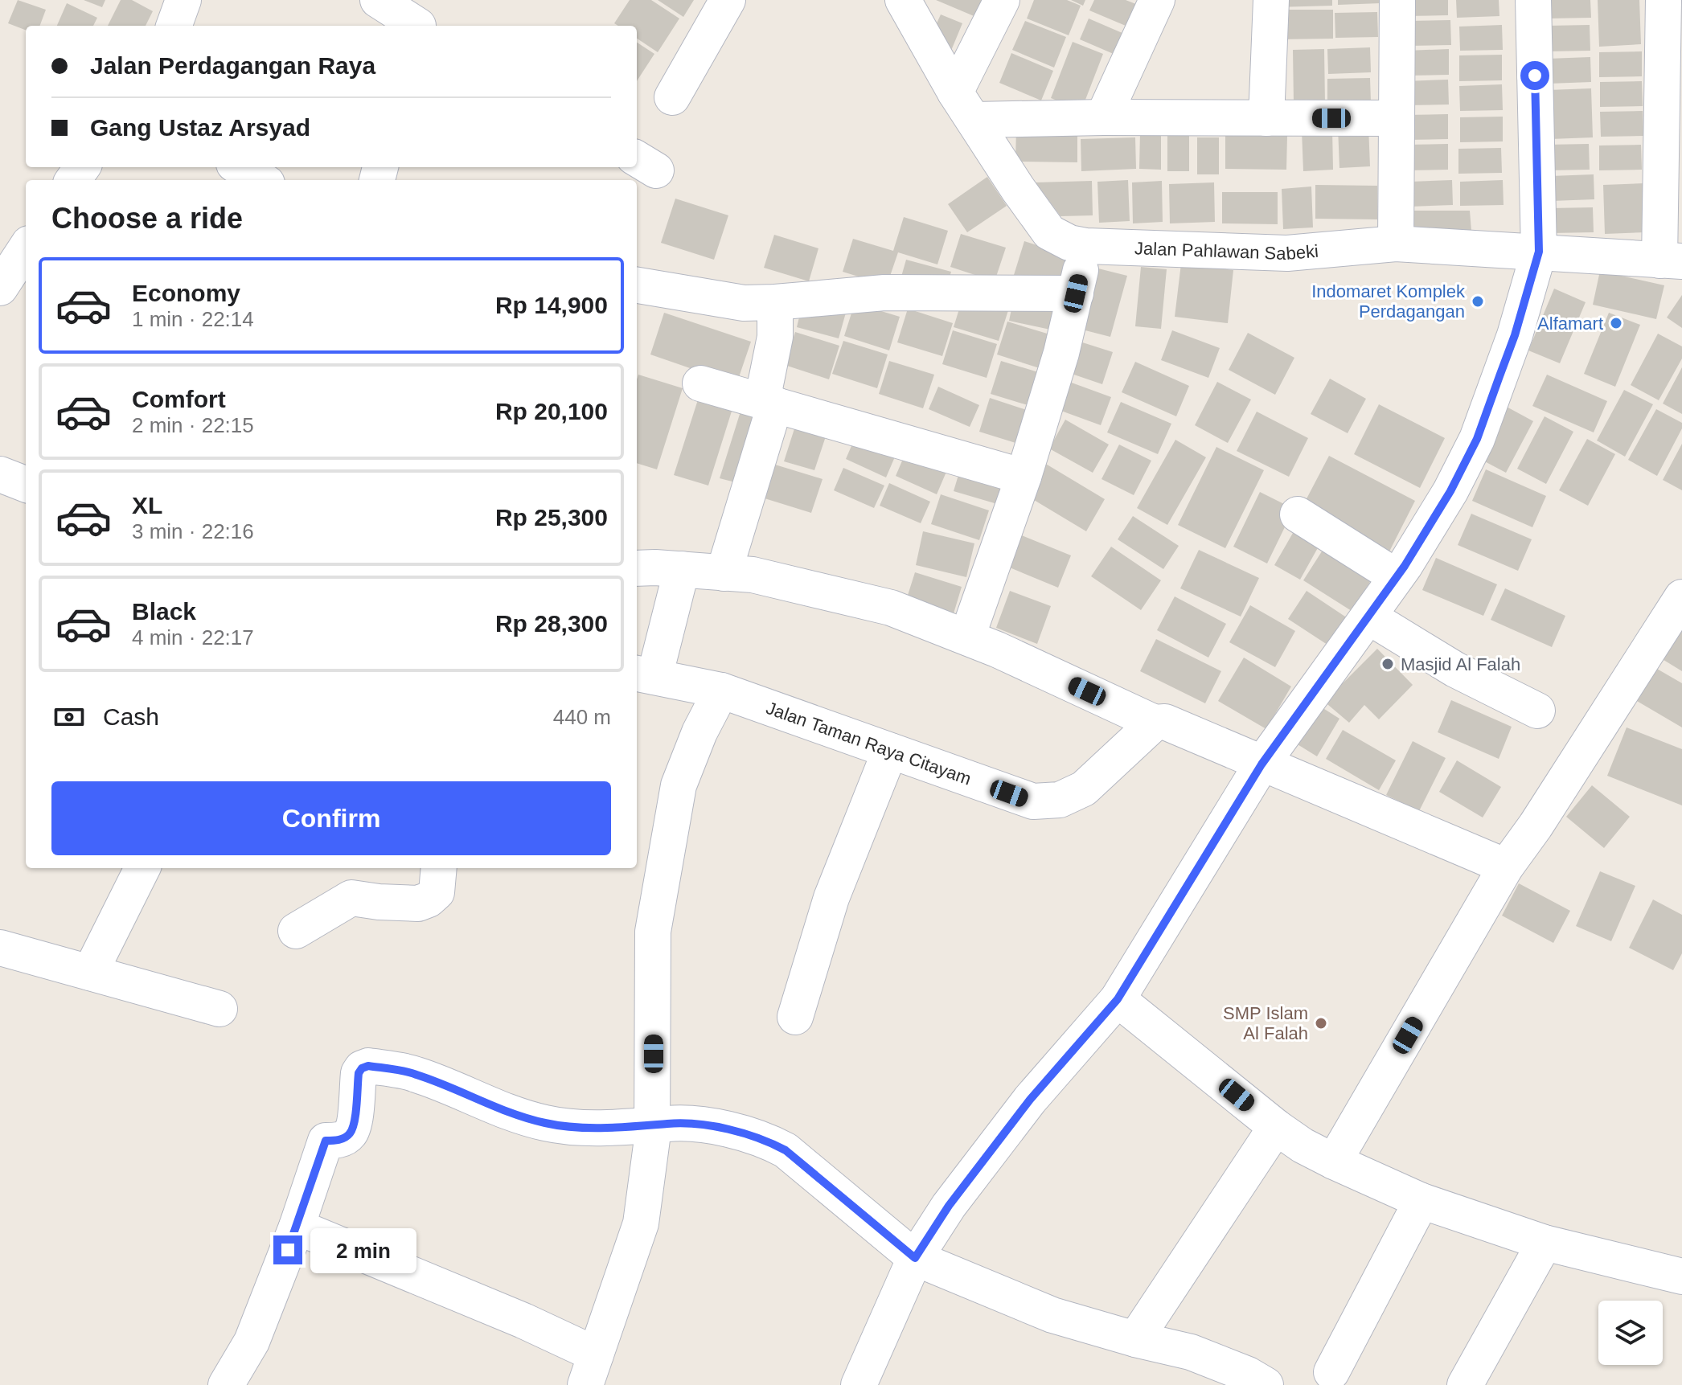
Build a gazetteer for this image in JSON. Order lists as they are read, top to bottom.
{
  "streets": {
    "street": ["Jalan Pahlawan Sabeki", "Jalan Taman Raya Citayam"]
  },
  "places": [
    "Indomaret Komplek Perdagangan",
    "Alfamart",
    "Masjid Al Falah",
    "SMP Islam Al Falah"
  ],
  "page": {
    "banner": ["Jalan Perdagangan Raya", "Gang Ustaz Arsyad"],
    "heading": "Choose a ride",
    "list": [
      {
        "name": "Economy",
        "note": "1 min · 22:14",
        "value": "Rp 14,900"
      },
      {
        "name": "Comfort",
        "note": "2 min · 22:15",
        "value": "Rp 20,100"
      },
      {
        "name": "XL",
        "note": "3 min · 22:16",
        "value": "Rp 25,300"
      },
      {
        "name": "Black",
        "note": "4 min · 22:17",
        "value": "Rp 28,300"
      }
    ],
    "pay": ["Cash", "440 m"],
    "buttons": "Confirm",
    "bubble": "2 min"
  }
}
